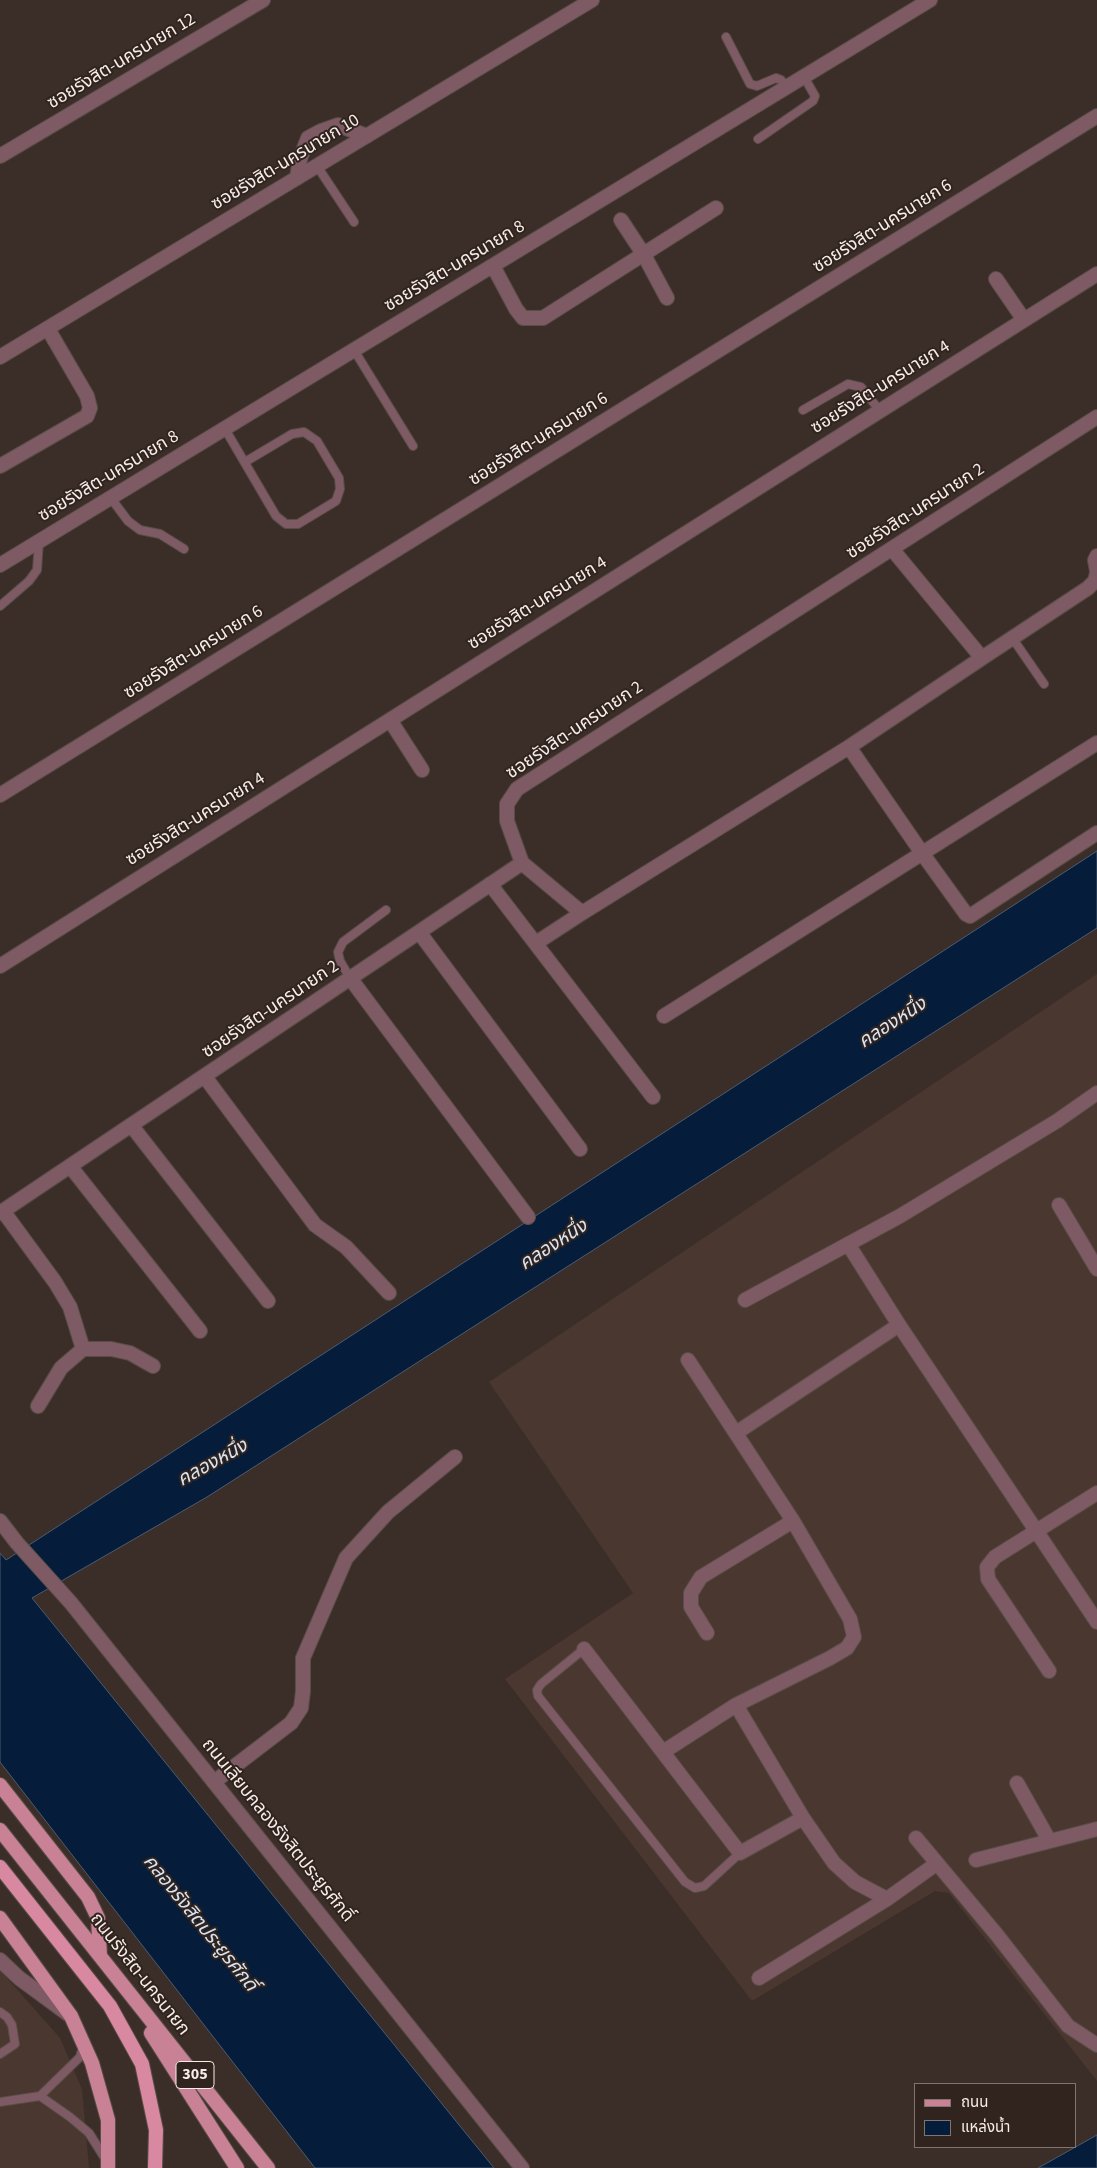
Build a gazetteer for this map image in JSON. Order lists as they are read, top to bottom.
{
  "streets": {
    "main road": ["ถนนรังสิต-นครนายก", "305"],
    "street": [
      "ซอยรังสิต-นครนายก 12",
      "ซอยรังสิต-นครนายก 10",
      "ซอยรังสิต-นครนายก 6",
      "ซอยรังสิต-นครนายก 8",
      "ซอยรังสิต-นครนายก 4",
      "ซอยรังสิต-นครนายก 2",
      "ถนนเลียบคลองรังสิตประยูรศักดิ์"
    ]
  },
  "water": ["คลองหนึ่ง", "คลองรังสิตประยูรศักดิ์"],
  "legend": ["ถนน", "แหล่งน้ำ"]
}
